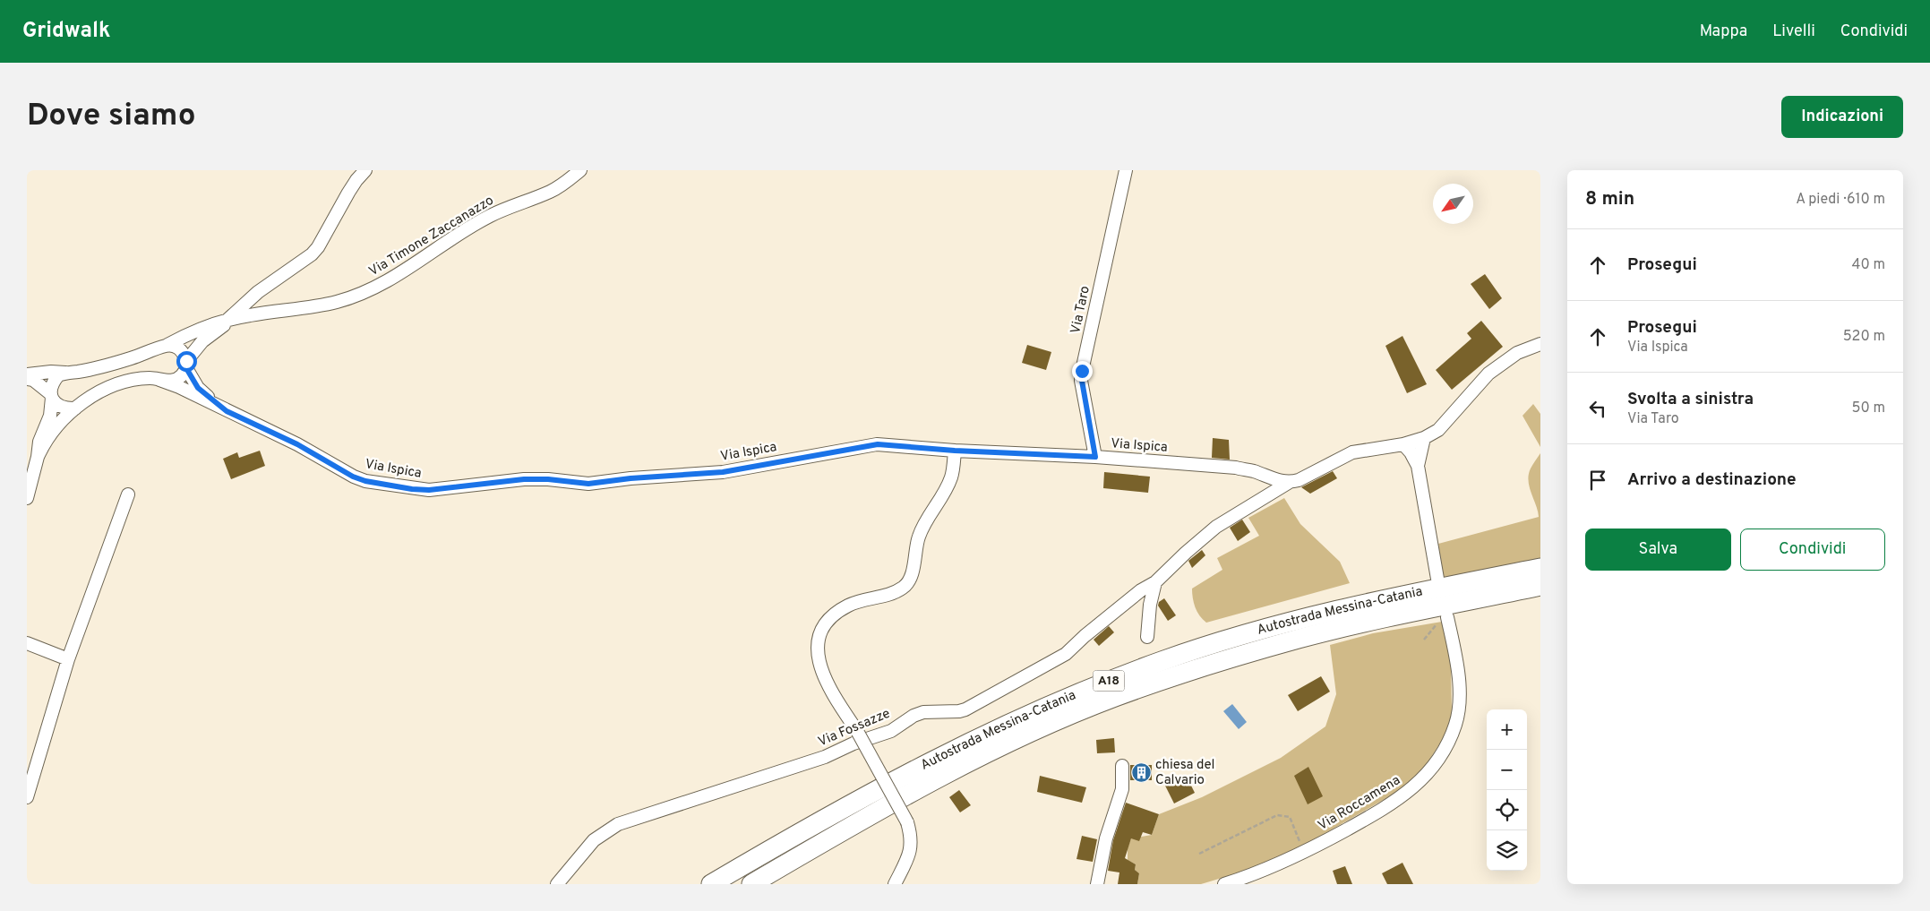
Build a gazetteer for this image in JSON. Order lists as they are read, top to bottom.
{
  "streets": {
    "highway": ["Autostrada Messina-Catania", "A18"],
    "street": [
      "Via Timone Zaccanazzo",
      "Via Taro",
      "Via Ispica",
      "Via Fossazze",
      "Via Roccamena"
    ]
  },
  "crossings": [
    ["Via Taro", "Via Ispica"]
  ],
  "places": {
    "building": ["chiesa del Calvario"]
  },
  "north": "bottom left",
  "page": {
    "header": "Gridwalk",
    "nav": ["Mappa", "Livelli", "Condividi"],
    "buttons": [
      "Indicazioni",
      ["Salva", "Condividi"]
    ],
    "title": "Dove siamo",
    "heading": ["8 min", "A piedi · 610 m"],
    "list": [
      ["Prosegui", "40 m"],
      ["Prosegui", "Via Ispica", "520 m"],
      ["Svolta a sinistra", "Via Taro", "50 m"],
      "Arrivo a destinazione"
    ],
    "map_buttons": ["+", "−"]
  }
}
